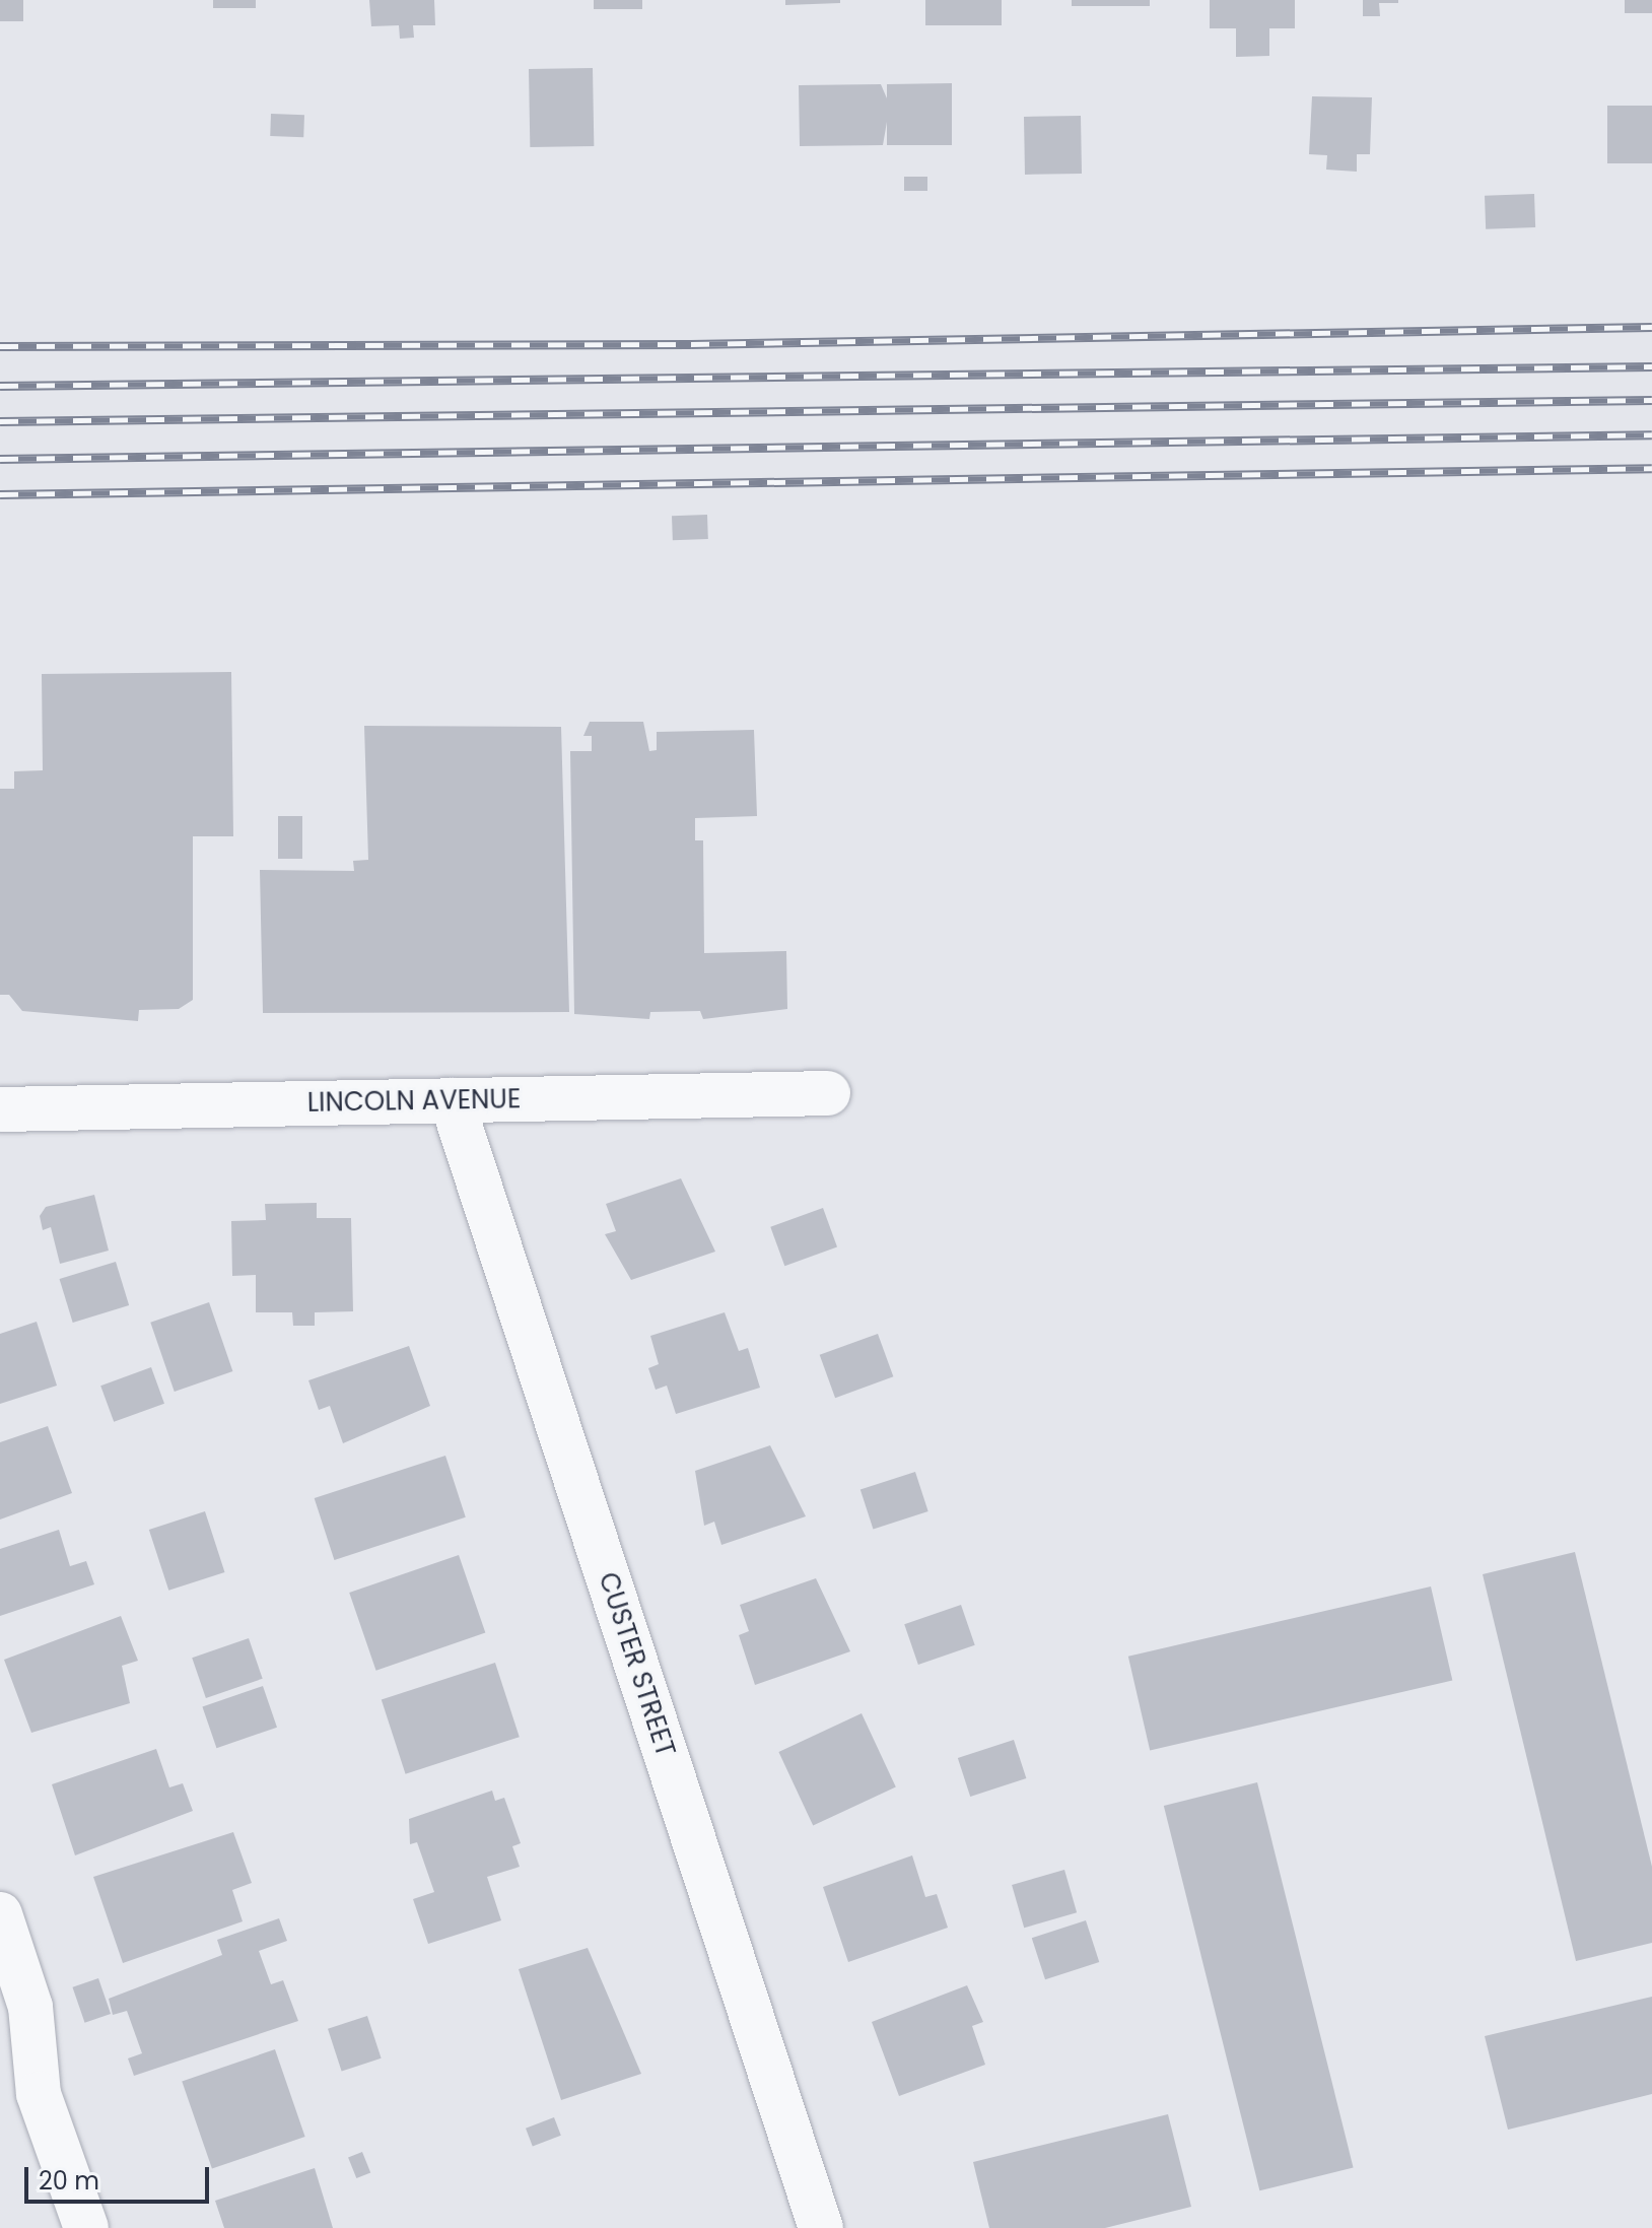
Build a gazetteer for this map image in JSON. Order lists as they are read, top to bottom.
{
  "streets": {
    "street": ["LINCOLN AVENUE", "CUSTER STREET"]
  },
  "crossings": [
    ["LINCOLN AVENUE", "CUSTER STREET"]
  ],
  "scale_bar": "20 m"
}
